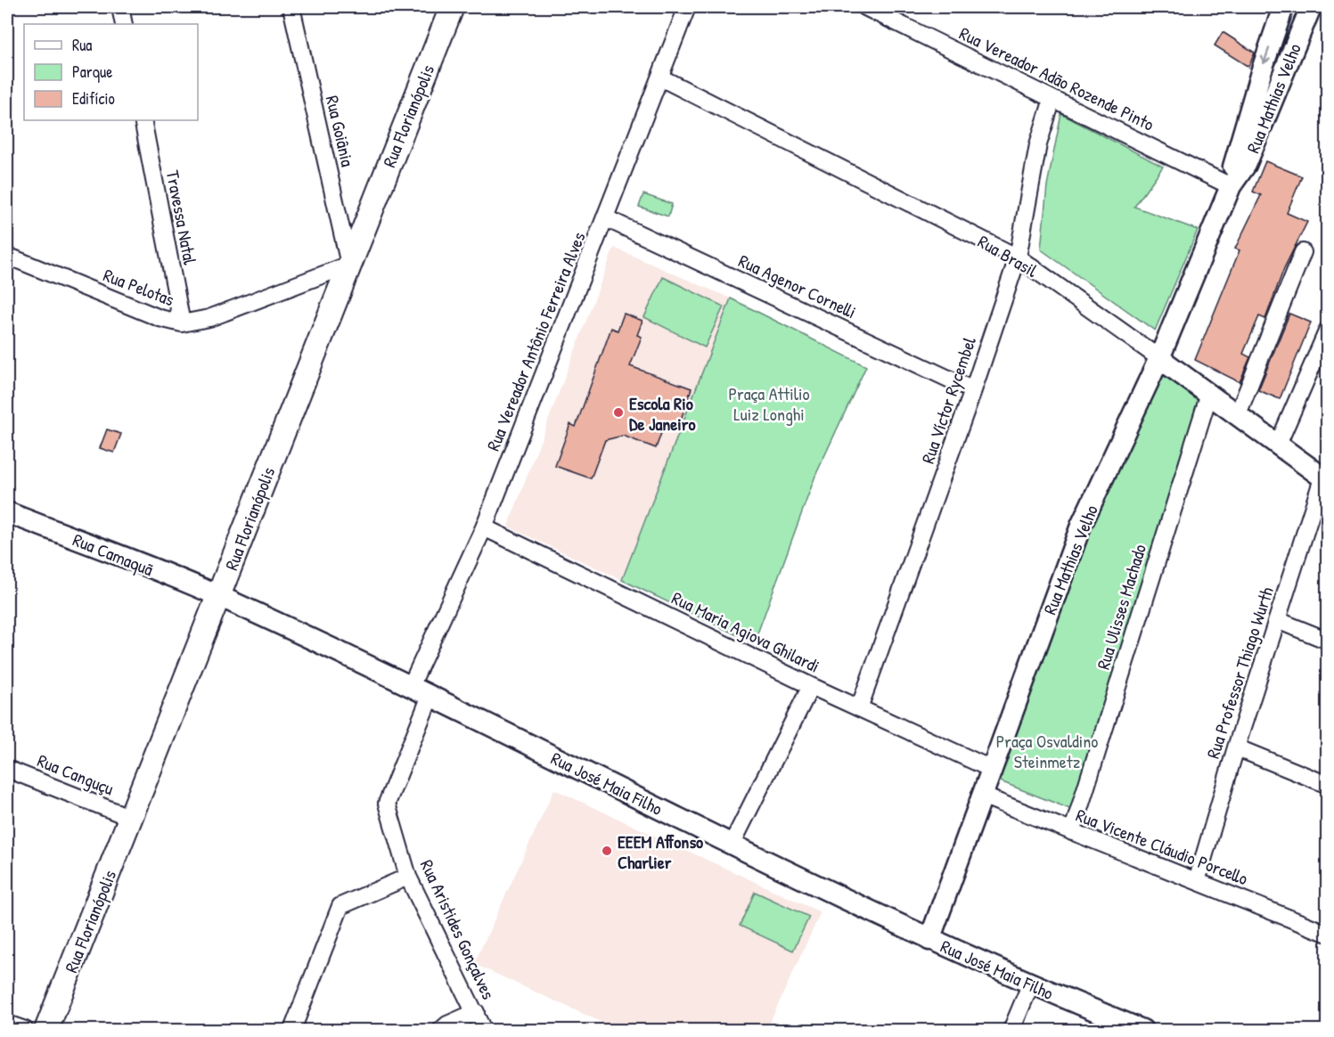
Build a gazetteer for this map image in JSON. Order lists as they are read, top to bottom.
{
  "streets": {
    "main road": ["Rua Florianópolis"],
    "street": [
      "Rua Vereador Adão Rozende Pinto",
      "Rua Mathias Velho",
      "Rua Goiânia",
      "Travessa Natal",
      "Rua Brasil",
      "Rua Agenor Cornelli",
      "Rua Pelotas",
      "Rua Vereador Antônio Ferreira Alves",
      "Rua Víctor Rycembel",
      "Rua Camaquã",
      "Rua Ulisses Machado",
      "Rua Maria Agiova Ghilardi",
      "Rua Professor Thiago Wurth",
      "Rua Canguçu",
      "Rua José Maia Filho",
      "Rua Vicente Cláudio Porcello",
      "Rua Aristides Gonçalves"
    ]
  },
  "crossings": [
    ["Rua Vereador Adão Rozende Pinto", "Rua Mathias Velho"],
    ["Rua Vereador Adão Rozende Pinto", "Rua Víctor Rycembel"],
    ["Rua Mathias Velho", "Rua Brasil"],
    ["Rua Mathias Velho", "Rua Maria Agiova Ghilardi"],
    ["Rua Mathias Velho", "Rua José Maia Filho"],
    ["Rua Mathias Velho", "Rua Vicente Cláudio Porcello"],
    ["Rua Florianópolis", "Rua Goiânia"],
    ["Rua Florianópolis", "Rua Pelotas"],
    ["Rua Florianópolis", "Rua Camaquã"],
    ["Rua Florianópolis", "Rua Canguçu"],
    ["Rua Florianópolis", "Rua José Maia Filho"],
    ["Rua Goiânia", "Rua Pelotas"],
    ["Travessa Natal", "Rua Pelotas"],
    ["Rua Brasil", "Rua Vereador Antônio Ferreira Alves"],
    ["Rua Brasil", "Rua Víctor Rycembel"],
    ["Rua Brasil", "Rua Ulisses Machado"],
    ["Rua Brasil", "Rua Professor Thiago Wurth"],
    ["Rua Agenor Cornelli", "Rua Vereador Antônio Ferreira Alves"],
    ["Rua Agenor Cornelli", "Rua Víctor Rycembel"],
    ["Rua Vereador Antônio Ferreira Alves", "Rua Maria Agiova Ghilardi"],
    ["Rua Vereador Antônio Ferreira Alves", "Rua José Maia Filho"],
    ["Rua Víctor Rycembel", "Rua Maria Agiova Ghilardi"],
    ["Rua Camaquã", "Rua José Maia Filho"],
    ["Rua Ulisses Machado", "Rua Vicente Cláudio Porcello"],
    ["Rua Professor Thiago Wurth", "Rua Vicente Cláudio Porcello"],
    ["Rua José Maia Filho", "Rua Aristides Gonçalves"]
  ],
  "parks": ["Praça Attilio Luiz Longhi", "Praça Osvaldino Steinmetz"],
  "places": ["Escola Rio De Janeiro", "EEEM Affonso Charlier"],
  "legend": ["Rua", "Parque", "Edifício"]
}
